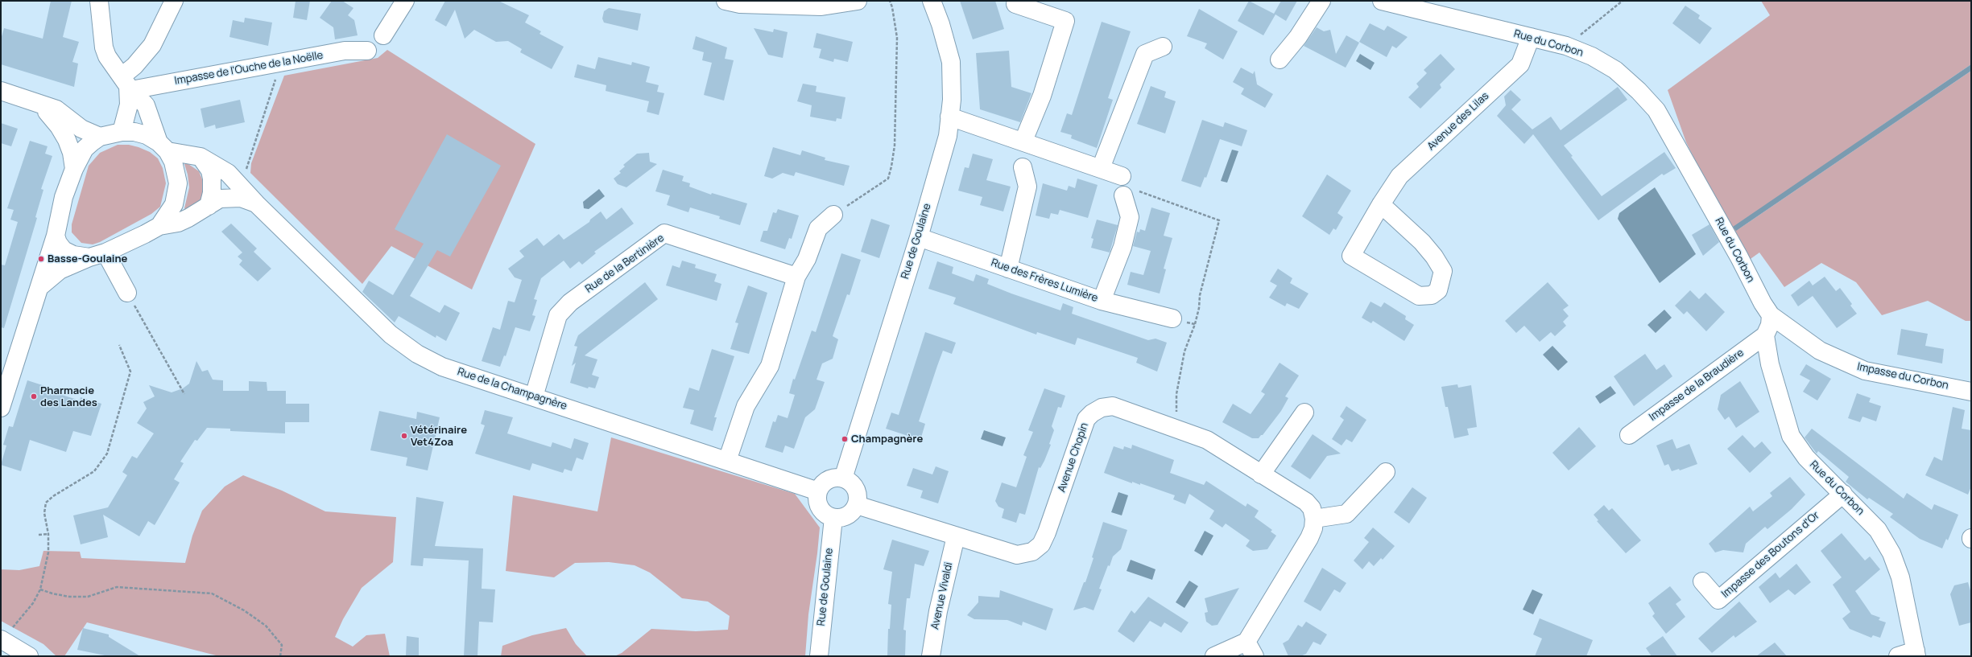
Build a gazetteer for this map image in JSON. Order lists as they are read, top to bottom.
{
  "streets": {
    "street": [
      "Rue du Corbon",
      "Impasse de l'Ouche de la Noëlle",
      "Avenue des Lilas",
      "Rue de Goulaine",
      "Rue de la Bertinière",
      "Rue des Frères Lumière",
      "Impasse du Corbon",
      "Impasse de la Braudière",
      "Rue de la Champagnère",
      "Avenue Chopin",
      "Impasse des Boutons d'Or",
      "Avenue Vivaldi"
    ]
  },
  "crossings": [
    ["Rue du Corbon", "Avenue des Lilas"],
    ["Rue du Corbon", "Impasse du Corbon"],
    ["Rue du Corbon", "Impasse de la Braudière"],
    ["Rue du Corbon", "Impasse des Boutons d'Or"],
    ["Rue de Goulaine", "Rue des Frères Lumière"],
    ["Rue de Goulaine", "Rue de la Champagnère"],
    ["Rue de Goulaine", "Avenue Chopin"],
    ["Rue de la Bertinière", "Rue de la Champagnère"],
    ["Rue de la Champagnère", "Avenue Chopin"],
    ["Avenue Chopin", "Avenue Vivaldi"]
  ],
  "places": [
    "Basse-Goulaine",
    "Pharmacie des Landes",
    "Vétérinaire Vet4Zoa",
    "Champagnère"
  ]
}
